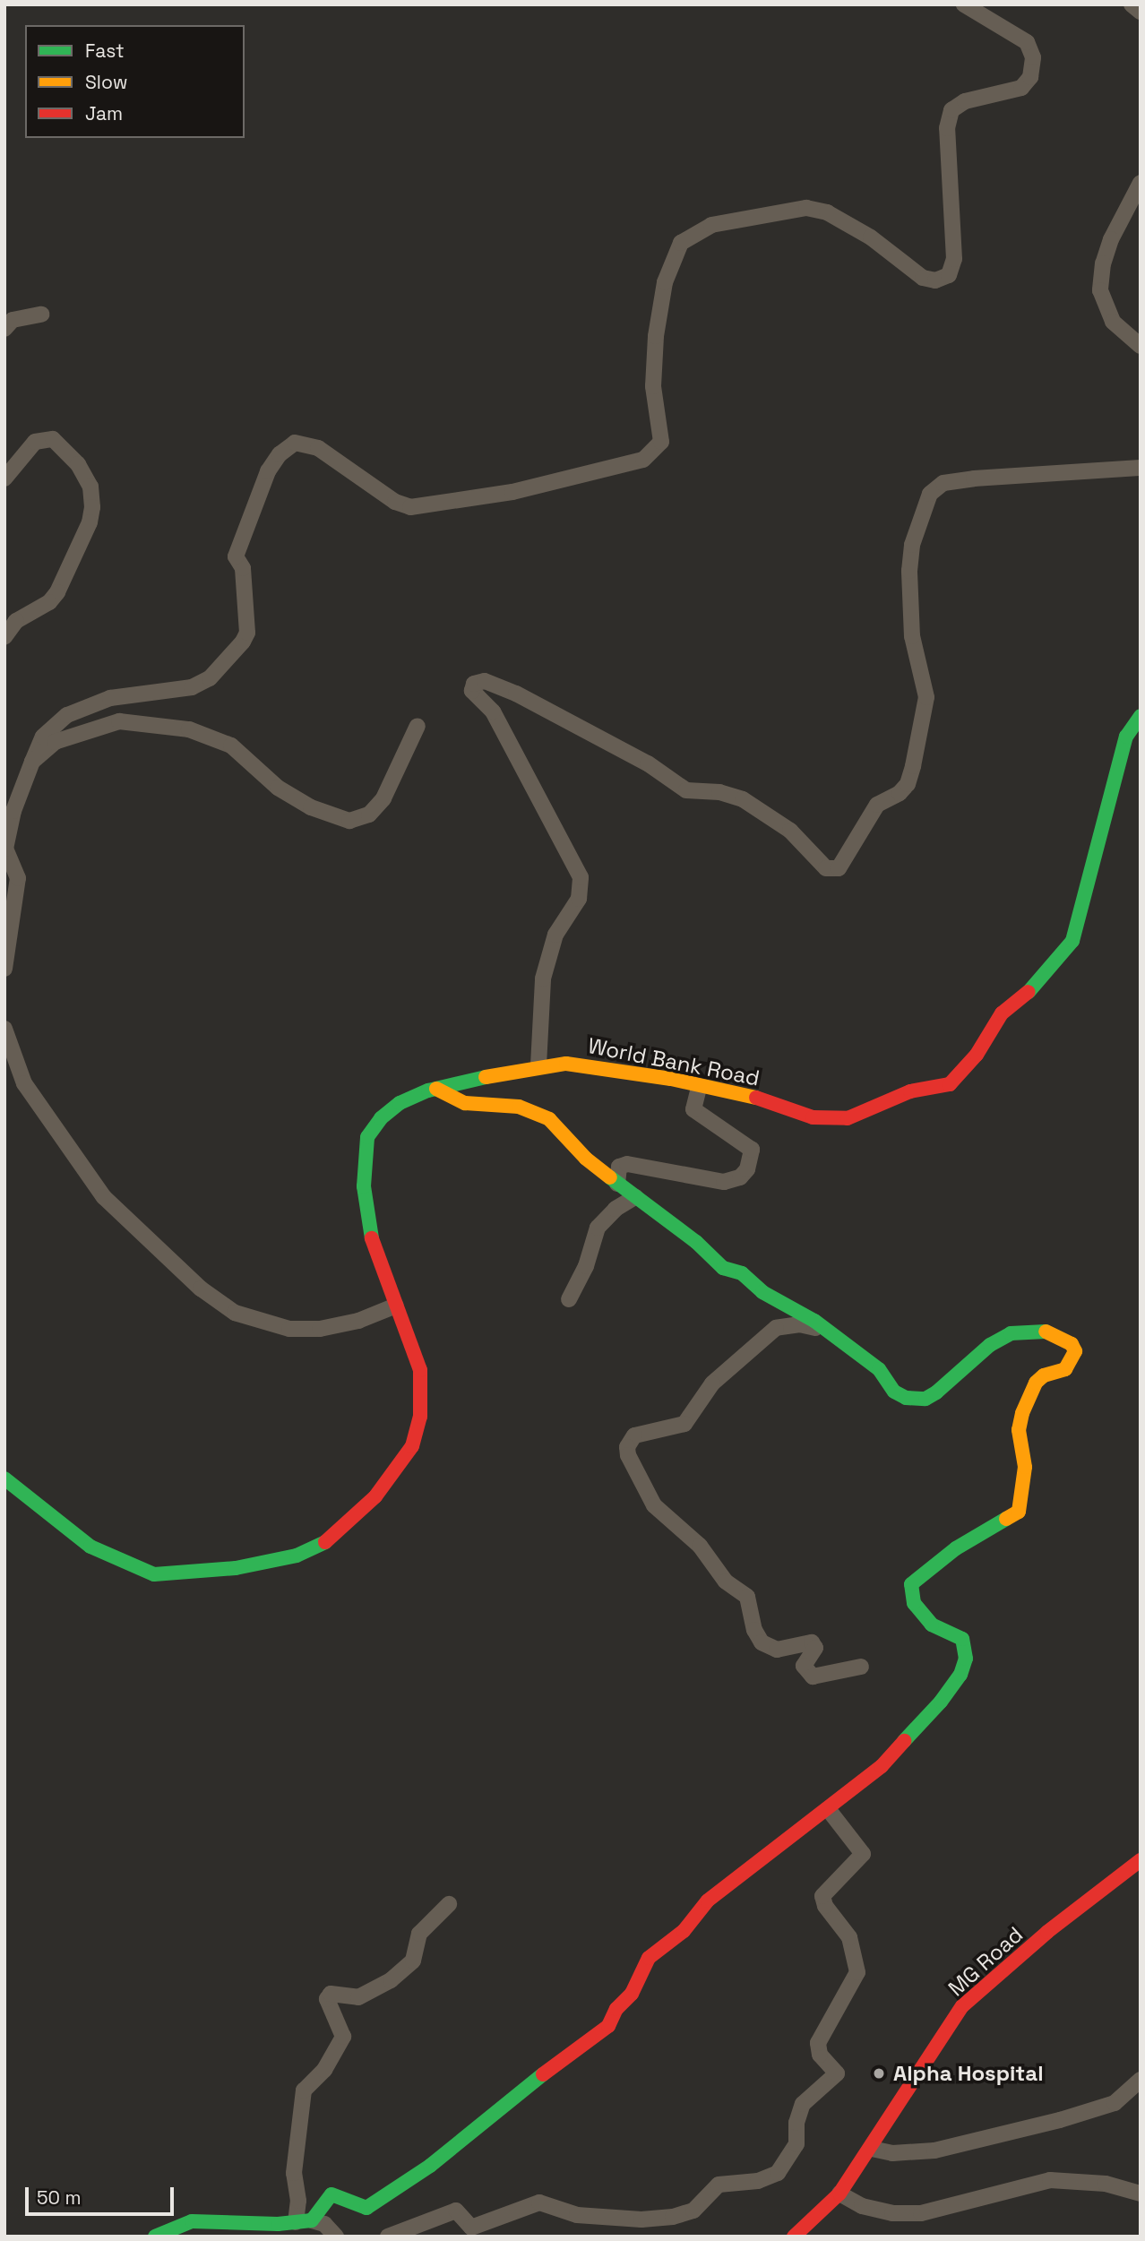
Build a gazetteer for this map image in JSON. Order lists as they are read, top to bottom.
{
  "streets": {
    "main road": ["World Bank Road", "MG Road"]
  },
  "places": ["Alpha Hospital"],
  "legend": ["Fast", "Slow", "Jam"],
  "scale_bar": "50 m"
}
